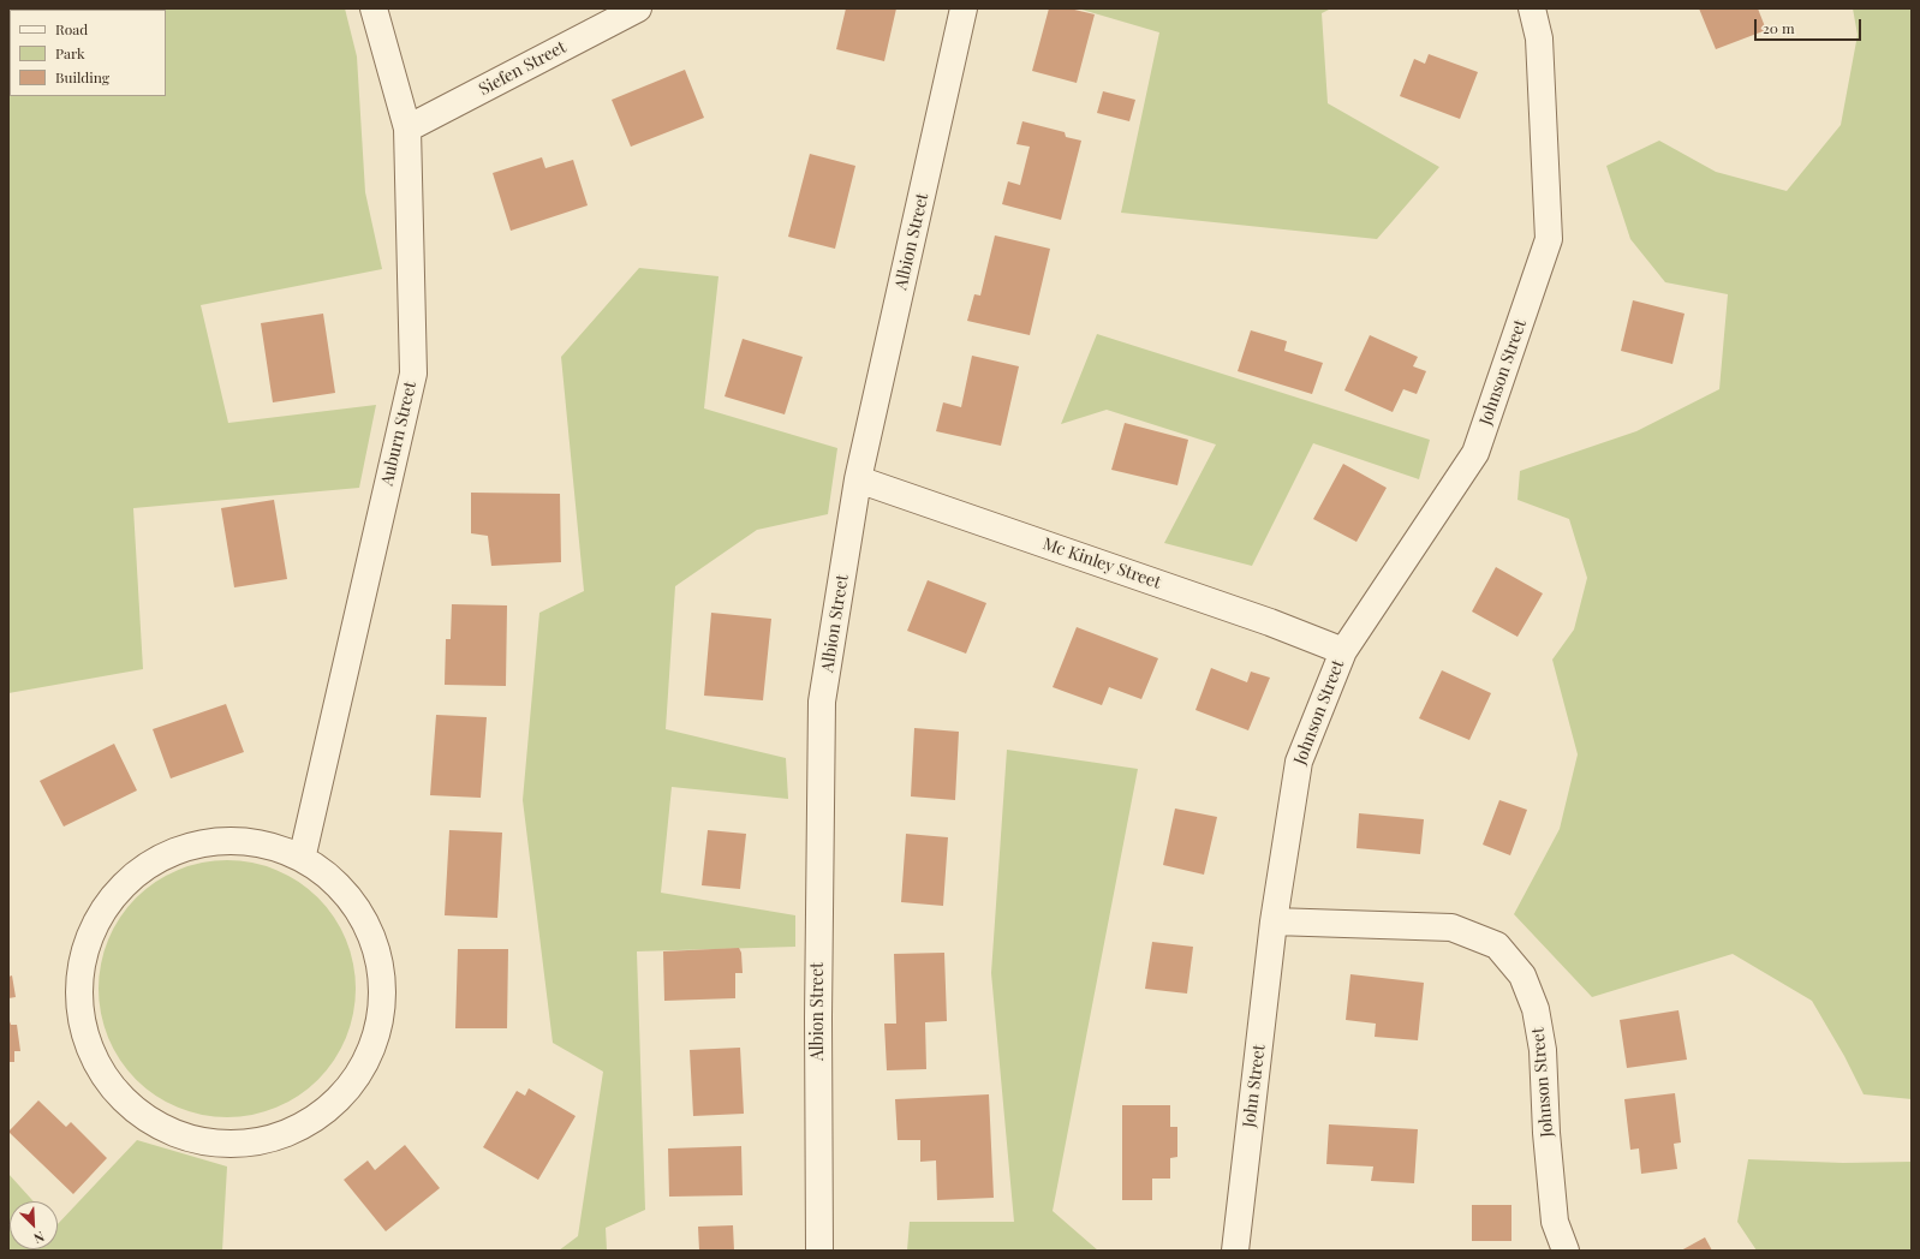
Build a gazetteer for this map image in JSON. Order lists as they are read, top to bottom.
{
  "streets": {
    "street": [
      "Siefen Street",
      "Albion Street",
      "Johnson Street",
      "Auburn Street",
      "Mc Kinley Street",
      "John Street"
    ]
  },
  "crossings": [
    ["Siefen Street", "Auburn Street"],
    ["Albion Street", "Mc Kinley Street"],
    ["Johnson Street", "Mc Kinley Street"],
    ["Johnson Street", "John Street"]
  ],
  "legend": ["Road", "Park", "Building"],
  "scale_bar": "20 m",
  "north": "bottom right"
}
